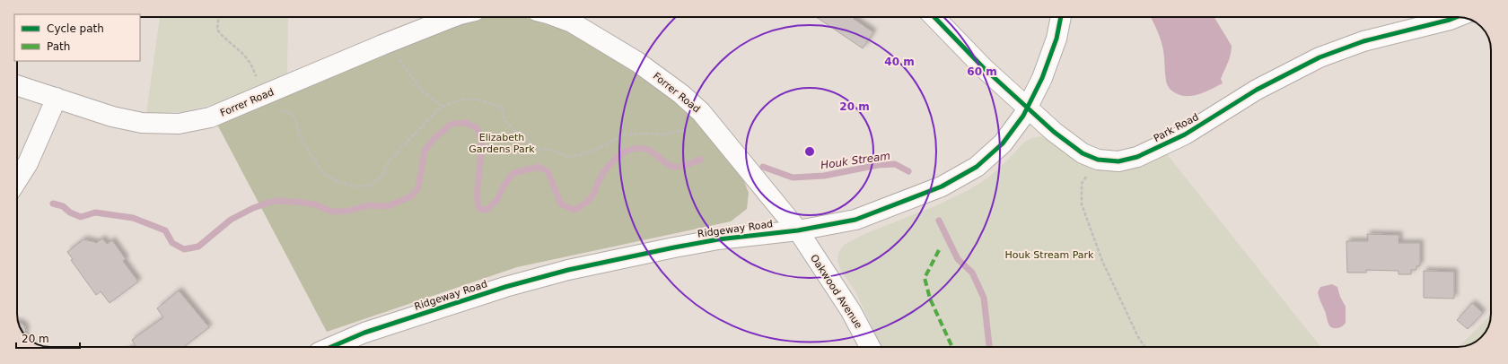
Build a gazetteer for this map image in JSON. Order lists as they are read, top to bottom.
{
  "streets": {
    "street": [
      "Forrer Road",
      "Park Road",
      "Ridgeway Road",
      "Oakwood Avenue"
    ]
  },
  "crossings": [
    ["Forrer Road", "Ridgeway Road"],
    ["Forrer Road", "Oakwood Avenue"],
    ["Park Road", "Ridgeway Road"],
    ["Ridgeway Road", "Oakwood Avenue"]
  ],
  "water": ["Houk Stream"],
  "parks": ["Elizabeth Gardens Park", "Houk Stream Park"],
  "legend": ["Cycle path", "Path"],
  "scale_bar": "20 m",
  "rings": ["40 m", "60 m", "20 m"]
}
